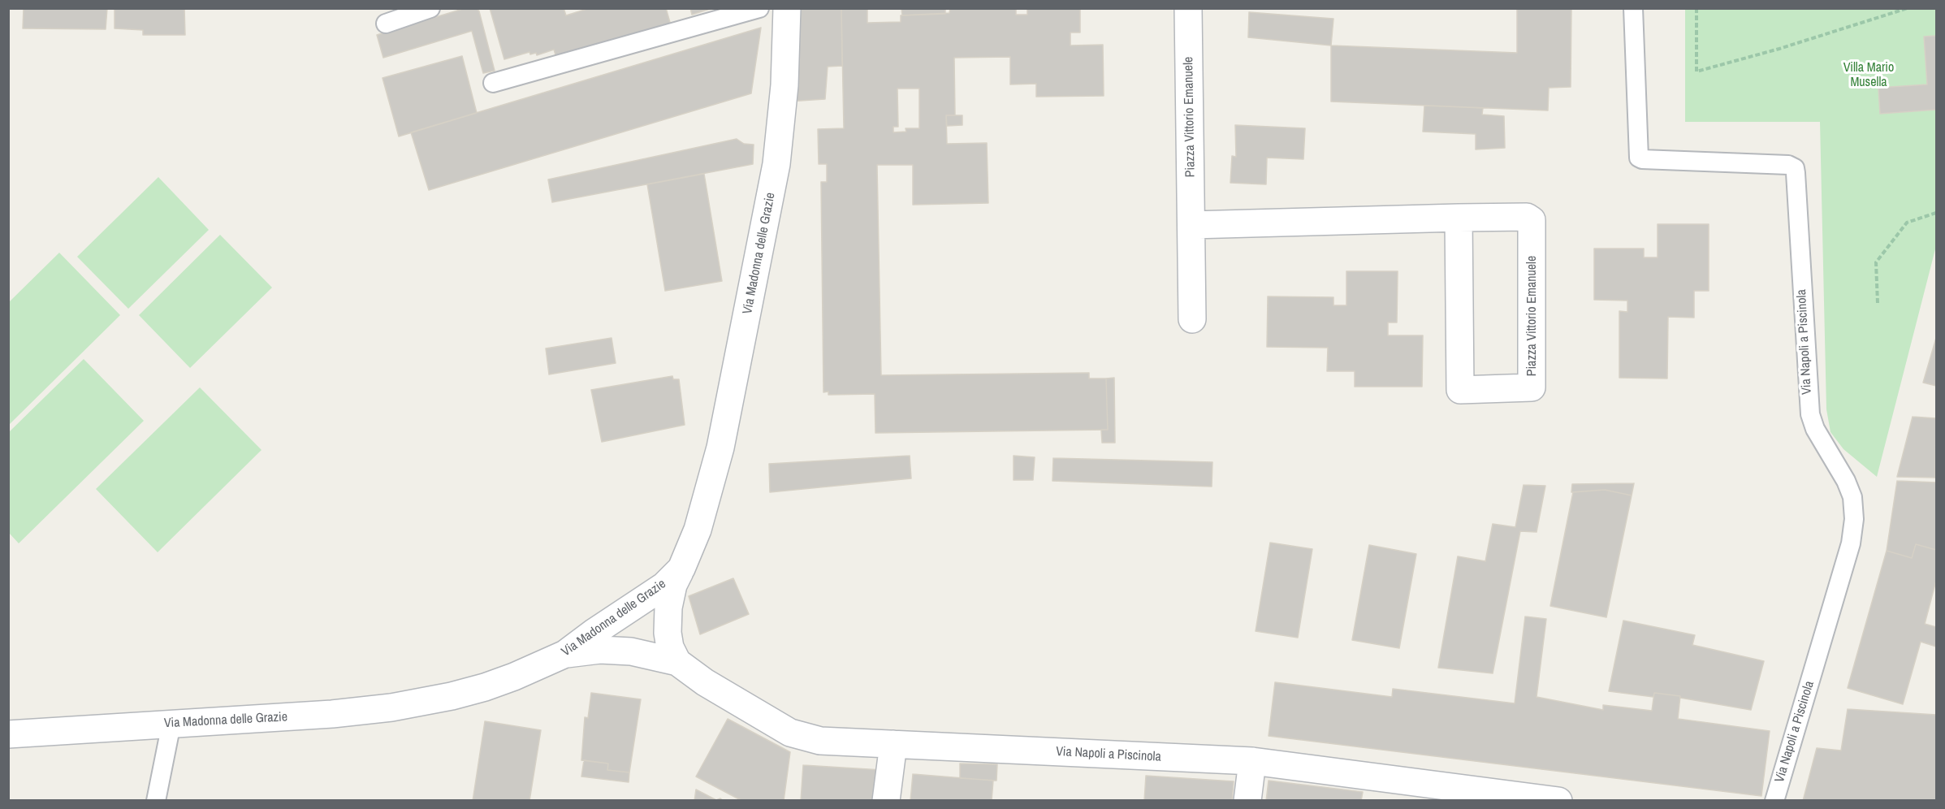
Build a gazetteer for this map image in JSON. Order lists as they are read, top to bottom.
{
  "streets": {
    "street": ["Piazza Vittorio Emanuele", "Via Madonna delle Grazie", "Via Napoli a Piscinola"]
  },
  "crossings": [
    ["Via Madonna delle Grazie", "Via Napoli a Piscinola"]
  ],
  "parks": ["Villa Mario Musella"]
}
